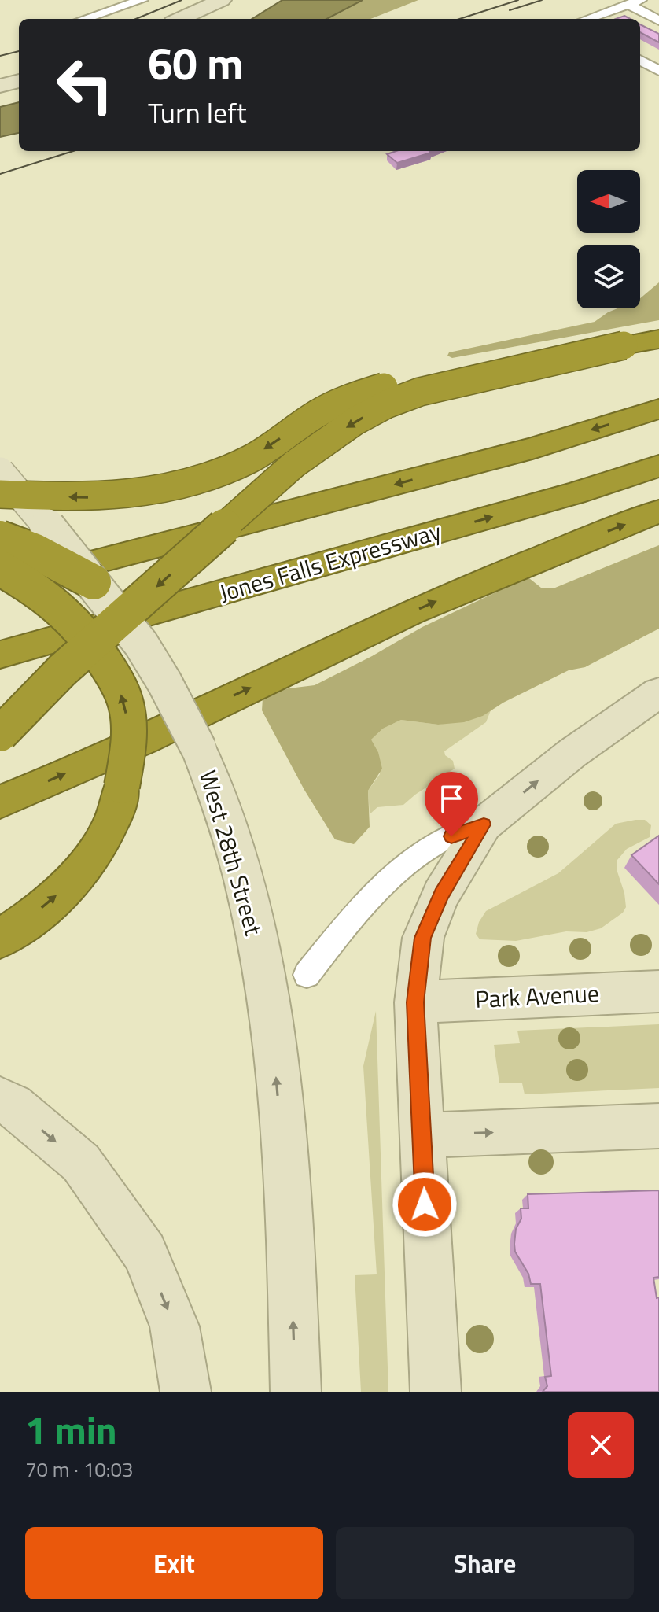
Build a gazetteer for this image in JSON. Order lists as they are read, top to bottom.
{
  "streets": {
    "highway": ["Jones Falls Expressway"],
    "main road": ["West 28th Street", "Park Avenue"]
  },
  "north": "left",
  "page": {
    "turn": ["60 m", "Turn left"],
    "heading": ["1 min", "70 m · 10:03"],
    "buttons": ["Exit", "Share"]
  }
}
